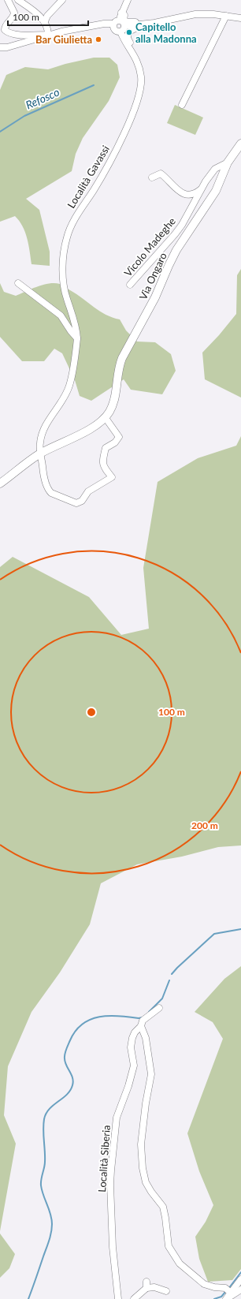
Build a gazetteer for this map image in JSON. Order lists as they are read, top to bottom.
{
  "streets": {
    "main road": ["Via Ongaro"],
    "street": ["Località Gavassi", "Vicolo Madeghe", "Località Siberia"]
  },
  "crossings": [
    ["Località Gavassi", "Via Ongaro"],
    ["Vicolo Madeghe", "Via Ongaro"]
  ],
  "water": ["Refosco"],
  "places": ["Capitello alla Madonna", "Bar Giulietta"],
  "scale_bar": "100 m",
  "rings": ["100 m", "200 m"]
}
